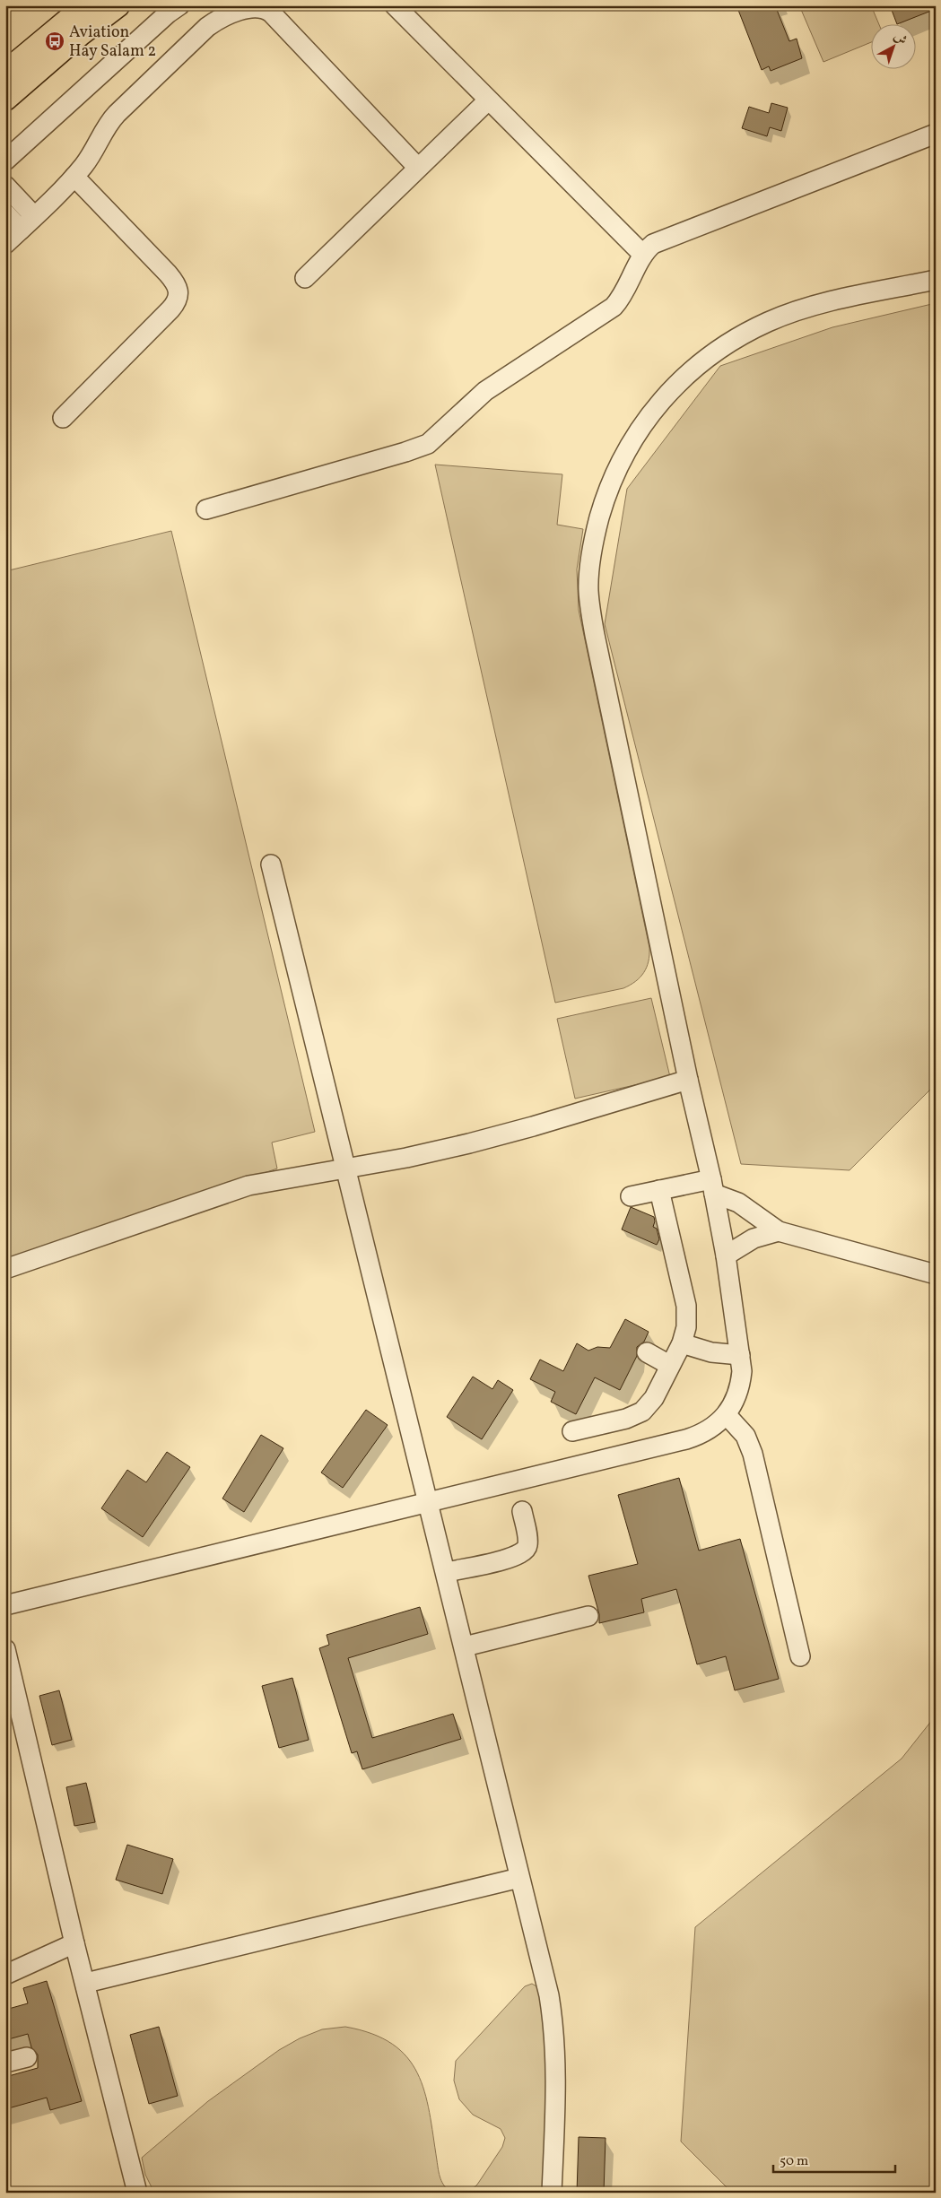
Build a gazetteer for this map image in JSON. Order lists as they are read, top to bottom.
{
  "places": {
    "bus stop": ["Aviation Hay Salam 2"]
  },
  "scale_bar": "50 m",
  "north": "top right"
}
